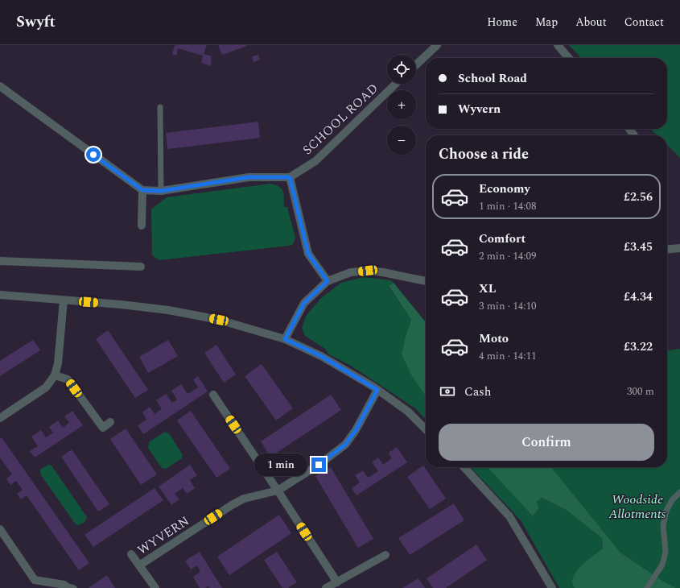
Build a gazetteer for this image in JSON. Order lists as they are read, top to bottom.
{
  "streets": {
    "street": ["SCHOOL ROAD", "WYVERN"]
  },
  "parks": ["Woodside Allotments"],
  "page": {
    "header": "Swyft",
    "nav": [
      "Home",
      "Map",
      "About",
      "Contact"
    ],
    "map_buttons": ["+", "−"],
    "banner": ["School Road", "Wyvern"],
    "heading": "Choose a ride",
    "list": [
      {
        "name": "Economy",
        "note": "1 min · 14:08",
        "value": "£2.56"
      },
      {
        "name": "Comfort",
        "note": "2 min · 14:09",
        "value": "£3.45"
      },
      {
        "name": "XL",
        "note": "3 min · 14:10",
        "value": "£4.34"
      },
      {
        "name": "Moto",
        "note": "4 min · 14:11",
        "value": "£3.22"
      }
    ],
    "pay": ["Cash", "300 m"],
    "buttons": "Confirm",
    "bubble": "1 min"
  }
}
